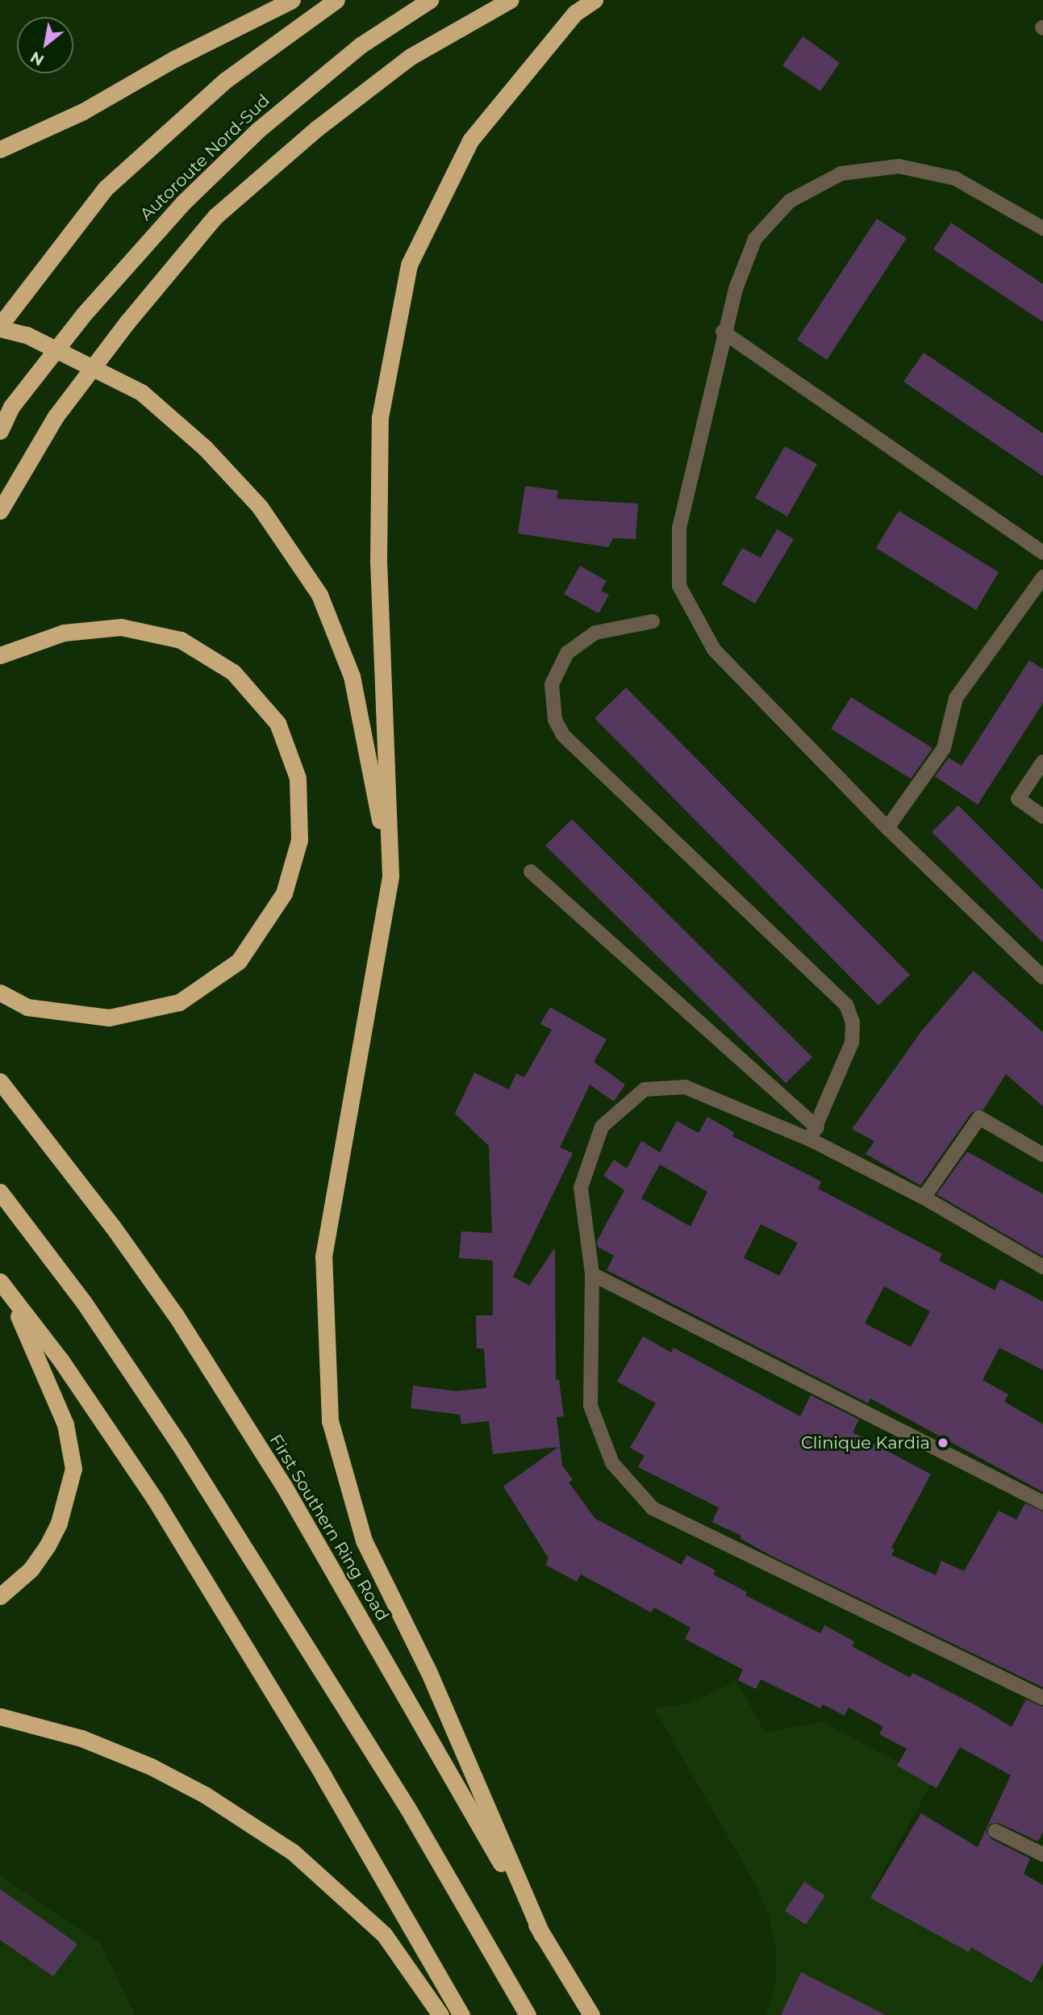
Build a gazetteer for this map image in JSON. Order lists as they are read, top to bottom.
{
  "streets": {
    "highway": ["Autoroute Nord-Sud", "First Southern Ring Road"]
  },
  "places": ["Clinique Kardia"],
  "north": "bottom left"
}
